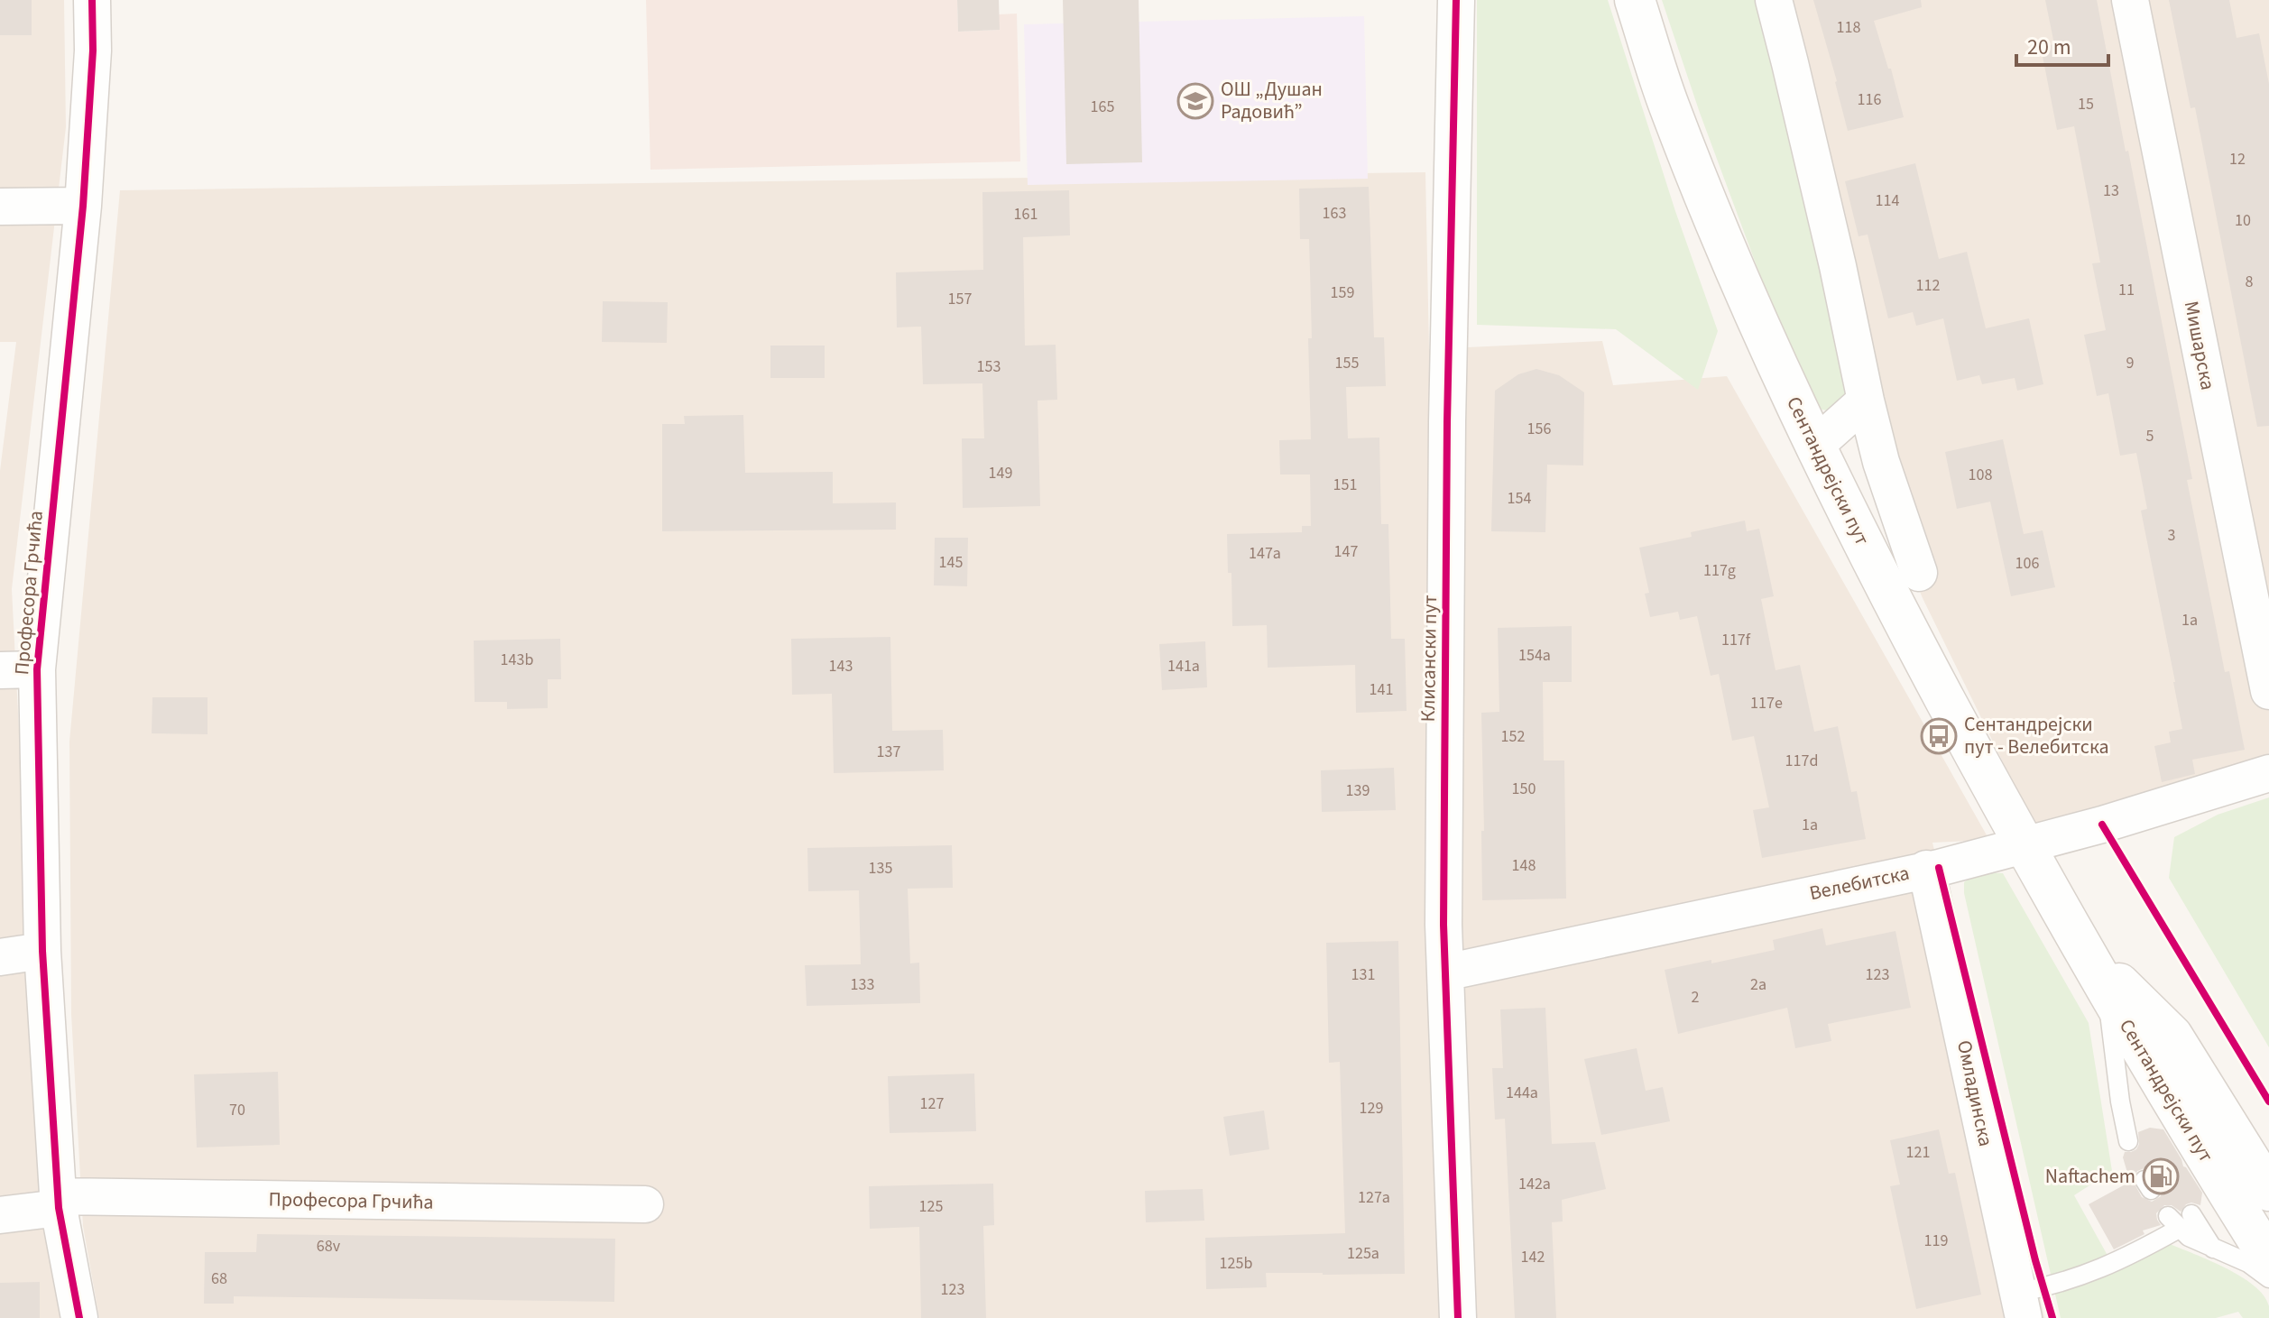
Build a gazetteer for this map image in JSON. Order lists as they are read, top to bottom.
{
  "streets": {
    "main road": ["Сентандрејски пут"],
    "street": [
      "Мишарска",
      "Професора Грчића",
      "Клисански пут",
      "Велебитска",
      "Омладинска"
    ]
  },
  "crossings": [
    ["Сентандрејски пут", "Велебитска"],
    ["Клисански пут", "Велебитска"],
    ["Велебитска", "Омладинска"]
  ],
  "places": {
    "school or university": ["ОШ „Душан Радовић”"],
    "bus stop": ["Сентандрејски пут - Велебитска"],
    "fuel station": ["Naftachem"]
  },
  "house_numbers": [
    "118",
    "116",
    "15",
    "165",
    "12",
    "13",
    "114",
    "163",
    "161",
    "10",
    "8",
    "112",
    "11",
    "159",
    "157",
    "155",
    "9",
    "153",
    "156",
    "5",
    "149",
    "108",
    "151",
    "154",
    "3",
    "147",
    "147a",
    "145",
    "106",
    "117g",
    "1a",
    "117f",
    "154a",
    "143b",
    "143",
    "141a",
    "141",
    "117e",
    "152",
    "137",
    "117d",
    "150",
    "139",
    "1a",
    "148",
    "135",
    "131",
    "123",
    "133",
    "2a",
    "2",
    "144a",
    "127",
    "129",
    "70",
    "121",
    "142a",
    "127a",
    "125",
    "119",
    "68v",
    "125a",
    "142",
    "125b",
    "68",
    "123"
  ],
  "scale_bar": "20 m"
}
